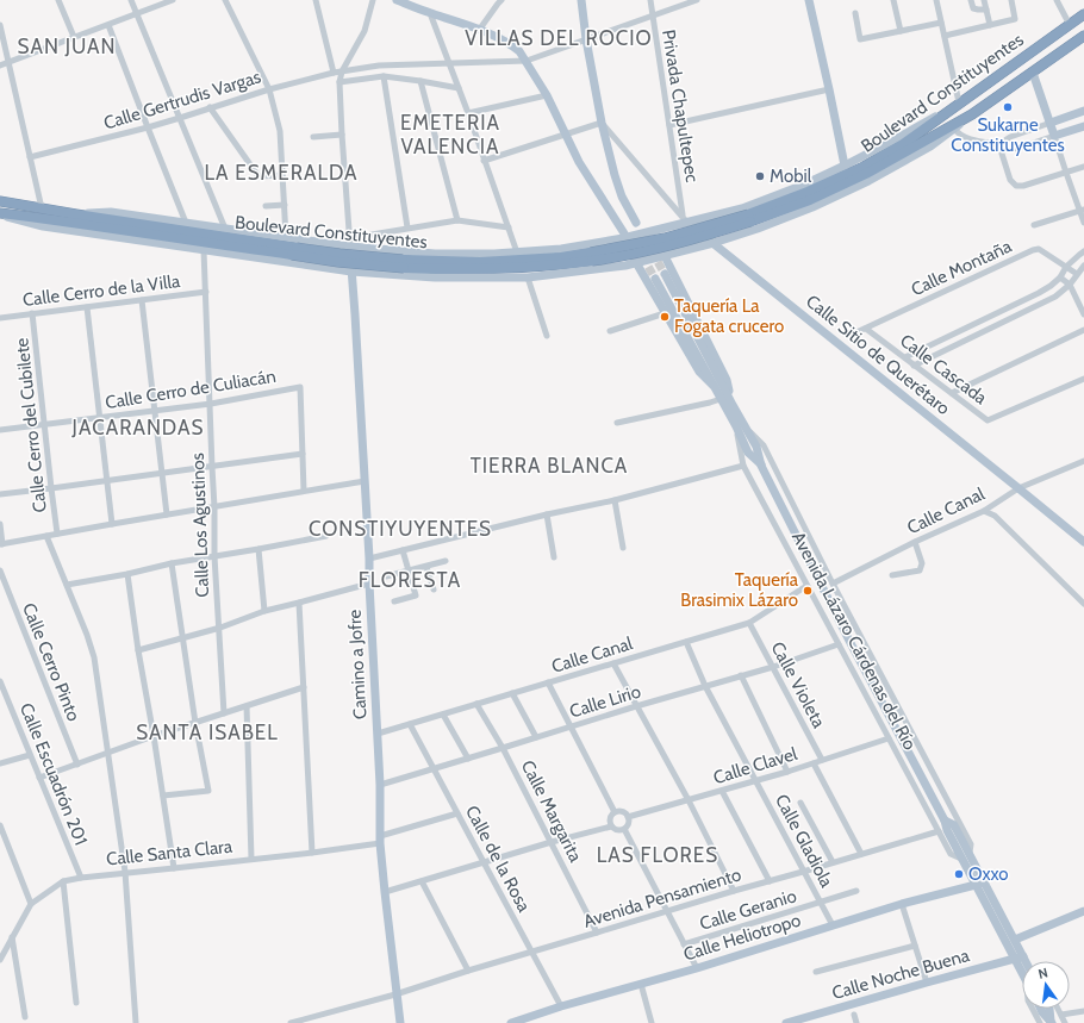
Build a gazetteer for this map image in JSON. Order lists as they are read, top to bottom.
{
  "streets": {
    "highway": ["Boulevard Constituyentes"],
    "main road": [
      "Calle Sitio de Querétaro",
      "Avenida Lázaro Cárdenas del Río",
      "Camino a Jofre",
      "Calle Heliotropo",
      "Calle Noche Buena"
    ],
    "street": [
      "Calle Gertrudis Vargas",
      "Privada Chapultepec",
      "Calle Montaña",
      "Calle Cerro de la Villa",
      "Calle Cascada",
      "Calle Cerro de Culiacán",
      "Calle Cerro del Cubilete",
      "Calle Canal",
      "Calle Los Agustinos",
      "Calle Cerro Pinto",
      "Calle Violeta",
      "Calle Lirio",
      "Calle Clavel",
      "Calle Escuadrón 201",
      "Calle Margarita",
      "Calle Gladiola",
      "Calle Santa Clara",
      "Calle de la Rosa",
      "Avenida Pensamiento",
      "Calle Geranio"
    ]
  },
  "crossings": [
    ["Boulevard Constituyentes", "Calle Los Agustinos"],
    ["Calle Gertrudis Vargas", "Privada Chapultepec"],
    ["Privada Chapultepec", "Calle Sitio de Querétaro"],
    ["Calle Montaña", "Calle Cascada"],
    ["Calle Cerro de la Villa", "Calle Cerro del Cubilete"],
    ["Calle Cerro de la Villa", "Calle Los Agustinos"],
    ["Calle Sitio de Querétaro", "Calle Canal"],
    ["Calle Cerro de Culiacán", "Calle Cerro del Cubilete"],
    ["Calle Cerro de Culiacán", "Calle Los Agustinos"],
    ["Calle Cerro del Cubilete", "Calle Santa Clara"],
    ["Calle Canal", "Avenida Lázaro Cárdenas del Río"],
    ["Calle Canal", "Camino a Jofre"],
    ["Calle Canal", "Calle Violeta"],
    ["Calle Canal", "Calle Margarita"],
    ["Calle Canal", "Calle Gladiola"],
    ["Calle Canal", "Calle de la Rosa"],
    ["Avenida Lázaro Cárdenas del Río", "Calle Lirio"],
    ["Avenida Lázaro Cárdenas del Río", "Calle Clavel"],
    ["Avenida Lázaro Cárdenas del Río", "Avenida Pensamiento"],
    ["Avenida Lázaro Cárdenas del Río", "Calle Heliotropo"],
    ["Avenida Lázaro Cárdenas del Río", "Calle Noche Buena"],
    ["Camino a Jofre", "Calle Lirio"],
    ["Camino a Jofre", "Calle Santa Clara"],
    ["Camino a Jofre", "Avenida Pensamiento"],
    ["Calle Violeta", "Calle Lirio"],
    ["Calle Violeta", "Calle Clavel"],
    ["Calle Lirio", "Calle Margarita"],
    ["Calle Lirio", "Calle Gladiola"],
    ["Calle Lirio", "Calle de la Rosa"],
    ["Calle Clavel", "Calle Gladiola"],
    ["Calle Escuadrón 201", "Calle Santa Clara"],
    ["Calle Margarita", "Avenida Pensamiento"],
    ["Calle Gladiola", "Avenida Pensamiento"],
    ["Calle Gladiola", "Calle Geranio"],
    ["Calle Gladiola", "Calle Heliotropo"],
    ["Calle Santa Clara", "Calle de la Rosa"],
    ["Calle de la Rosa", "Avenida Pensamiento"],
    ["Calle de la Rosa", "Calle Heliotropo"]
  ],
  "districts": [
    "VILLAS DEL ROCIO",
    "SAN JUAN",
    "EMETERIA VALENCIA",
    "LA ESMERALDA",
    "JACARANDAS",
    "TIERRA BLANCA",
    "CONSTIYUYENTES",
    "FLORESTA",
    "SANTA ISABEL",
    "LAS FLORES"
  ],
  "places": [
    "Sukarne Constituyentes",
    "Mobil",
    "Taquería La Fogata crucero",
    "Taquería Brasimix Lázaro",
    "Oxxo"
  ],
  "north": "top"
}
